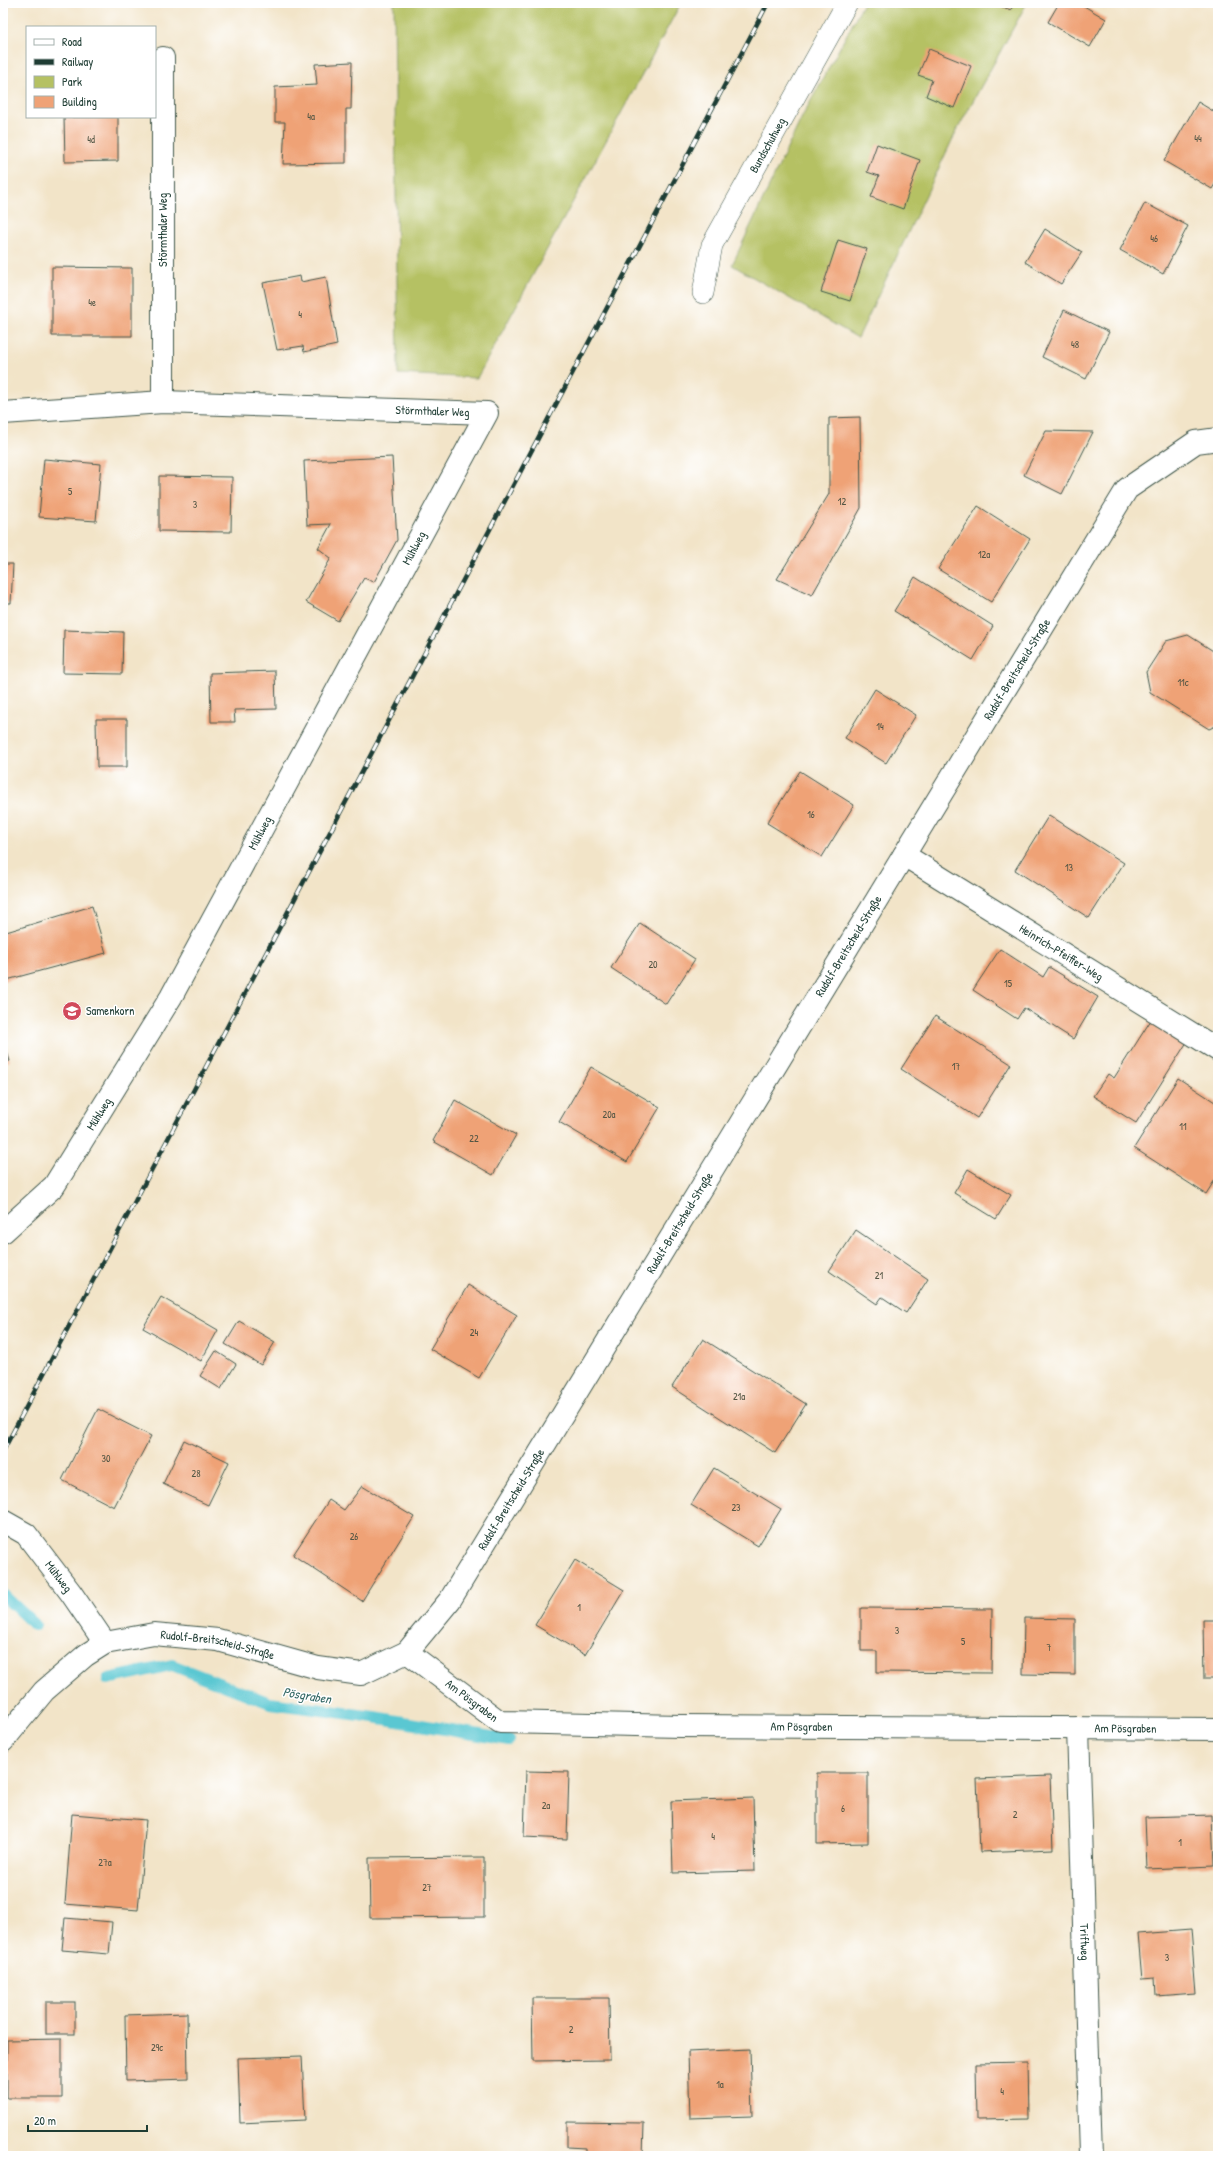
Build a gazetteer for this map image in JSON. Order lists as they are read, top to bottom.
{
  "streets": {
    "street": [
      "Störmthaler Weg",
      "Mühlweg",
      "Rudolf-Breitscheid-Straße",
      "Heinrich-Pfeiffer-Weg",
      "Am Pösgraben",
      "Triftweg"
    ],
    "lane": ["Bundschuhweg"]
  },
  "crossings": [
    ["Störmthaler Weg", "Mühlweg"],
    ["Mühlweg", "Rudolf-Breitscheid-Straße"],
    ["Rudolf-Breitscheid-Straße", "Heinrich-Pfeiffer-Weg"],
    ["Rudolf-Breitscheid-Straße", "Am Pösgraben"],
    ["Am Pösgraben", "Triftweg"]
  ],
  "water": ["Pösgraben"],
  "places": {
    "school or university": ["Samenkorn"]
  },
  "house_numbers": [
    "4a",
    "44",
    "4d",
    "46",
    "4e",
    "4",
    "48",
    "5",
    "12",
    "3",
    "12a",
    "11c",
    "14",
    "16",
    "13",
    "20",
    "15",
    "17",
    "20a",
    "11",
    "22",
    "21",
    "24",
    "21a",
    "30",
    "28",
    "23",
    "26",
    "1",
    "3",
    "5",
    "7",
    "2a",
    "6",
    "2",
    "4",
    "1",
    "27a",
    "27",
    "3",
    "2",
    "29c",
    "1a",
    "4"
  ],
  "legend": [
    "Road",
    "Railway",
    "Park",
    "Building"
  ],
  "scale_bar": "20 m"
}
